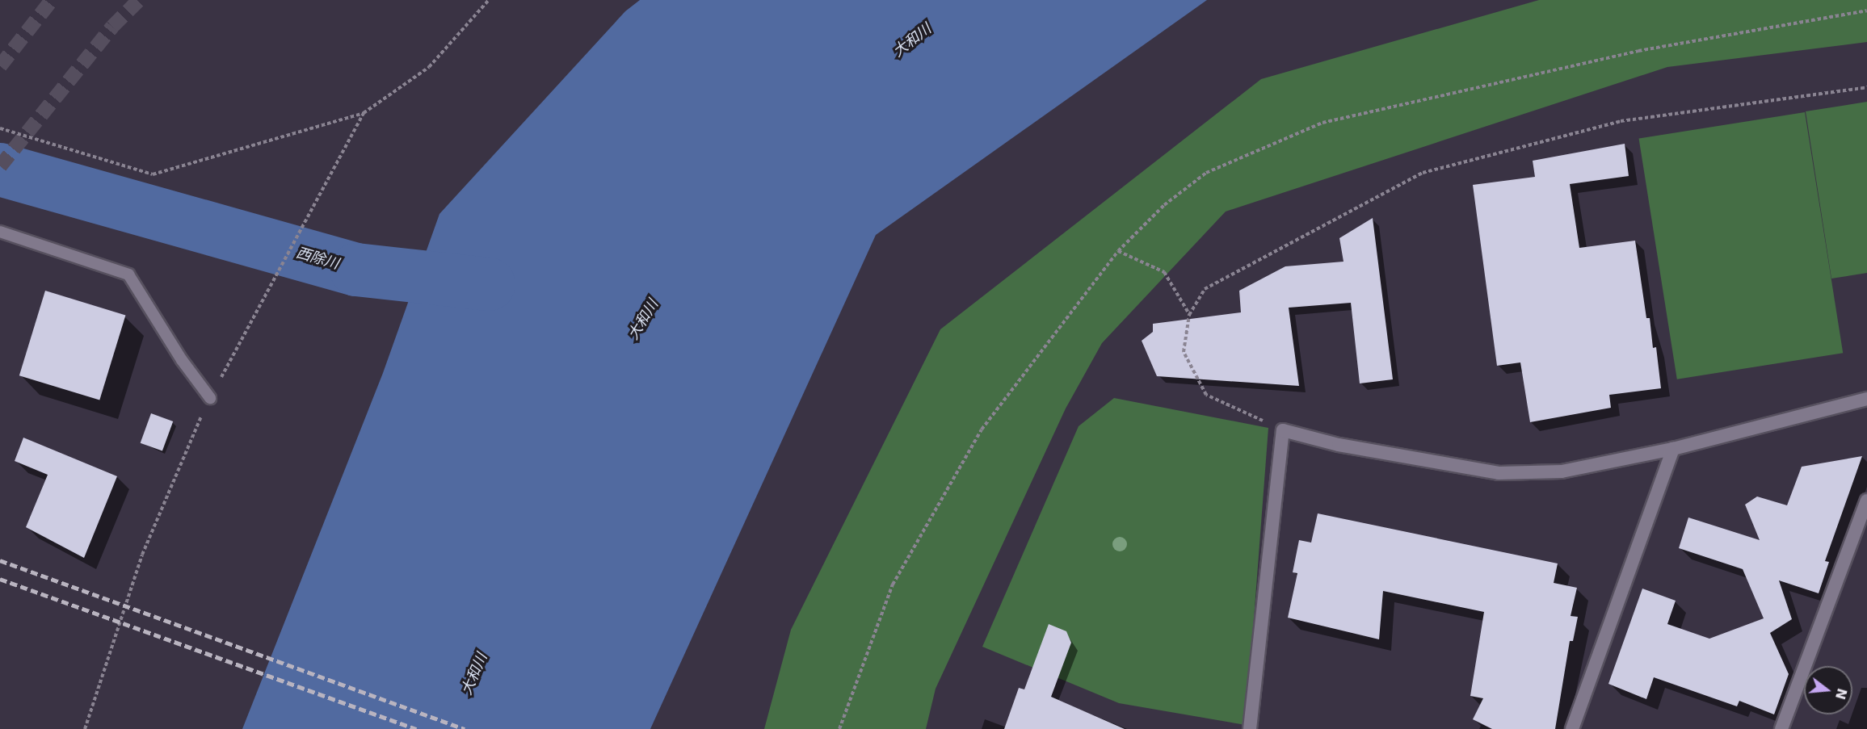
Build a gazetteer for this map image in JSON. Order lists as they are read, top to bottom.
{
  "water": ["大和川", "西除川"],
  "north": "right"
}
